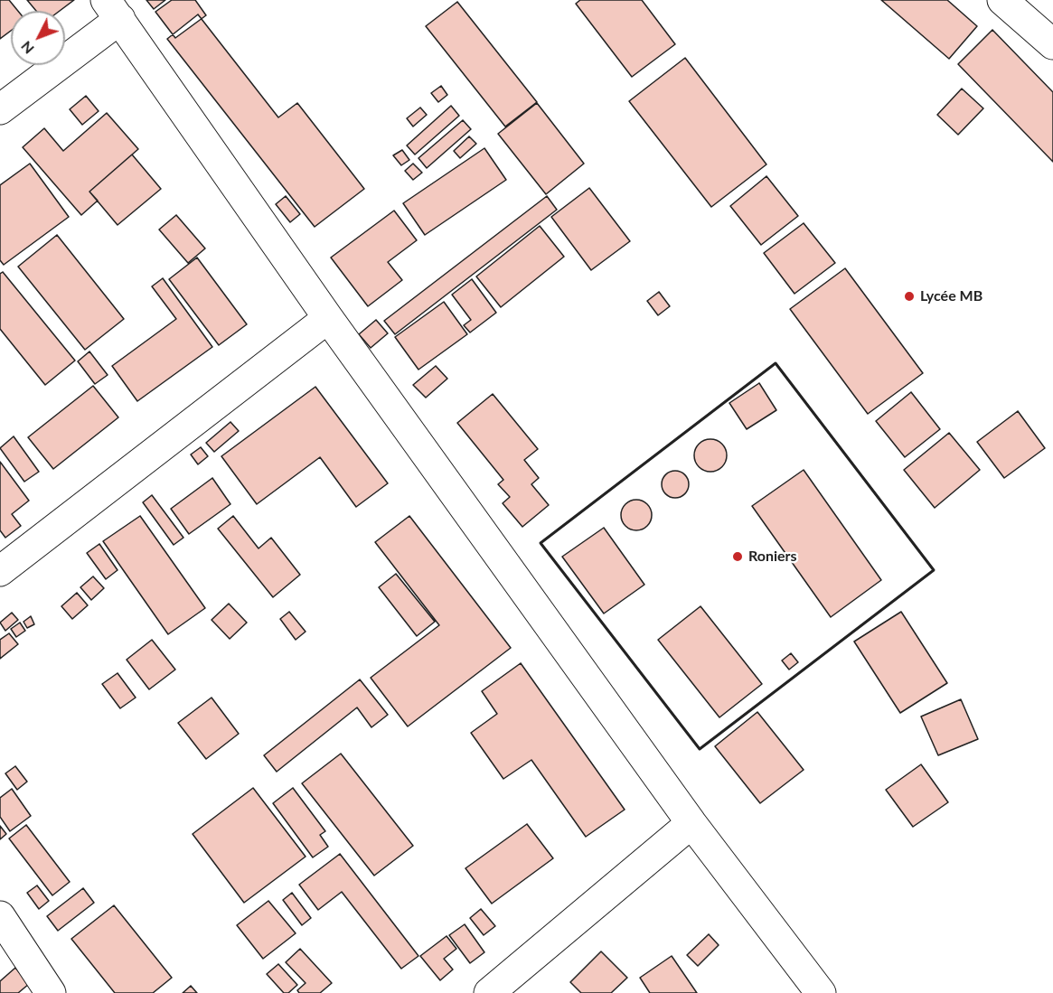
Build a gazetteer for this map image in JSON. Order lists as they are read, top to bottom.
{
  "places": ["Lycée MB", "Roniers"],
  "north": "bottom left"
}
